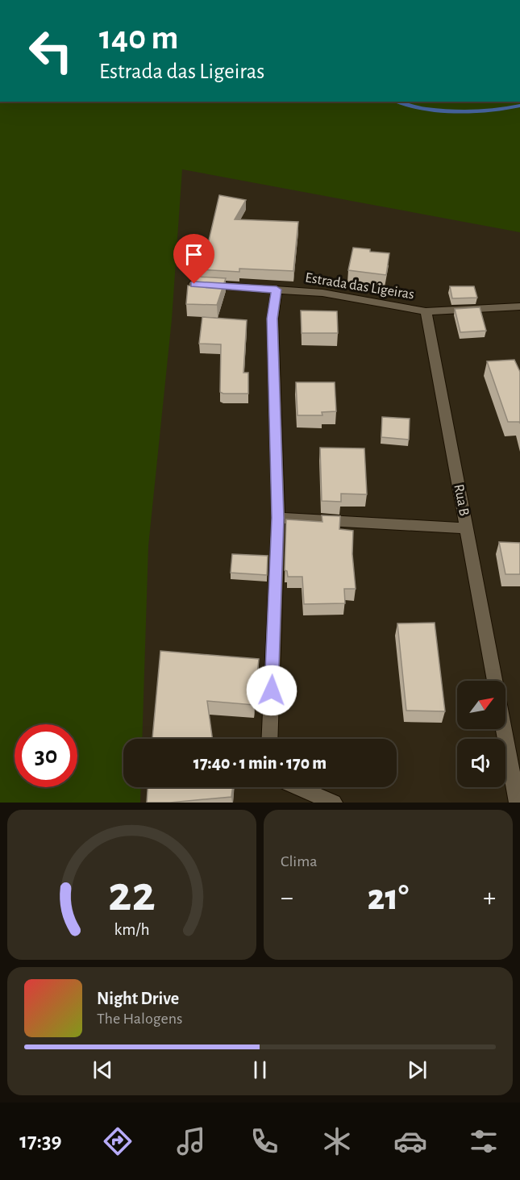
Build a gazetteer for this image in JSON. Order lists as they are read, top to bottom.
{
  "streets": {
    "street": ["Estrada das Ligeiras", "Rua B"]
  },
  "crossings": [
    ["Estrada das Ligeiras", "Rua B"]
  ],
  "north": "top right",
  "page": {
    "turn": ["140 m", "Estrada das Ligeiras"],
    "limit": "30",
    "trip": "17:40 · 1 min · 170 m",
    "tile": "Clima",
    "heat": ["−", "21°", "+"],
    "song": ["Night Drive", "The Halogens"],
    "tabs": "17:39",
    "gauge": ["22", "km/h"]
  }
}
